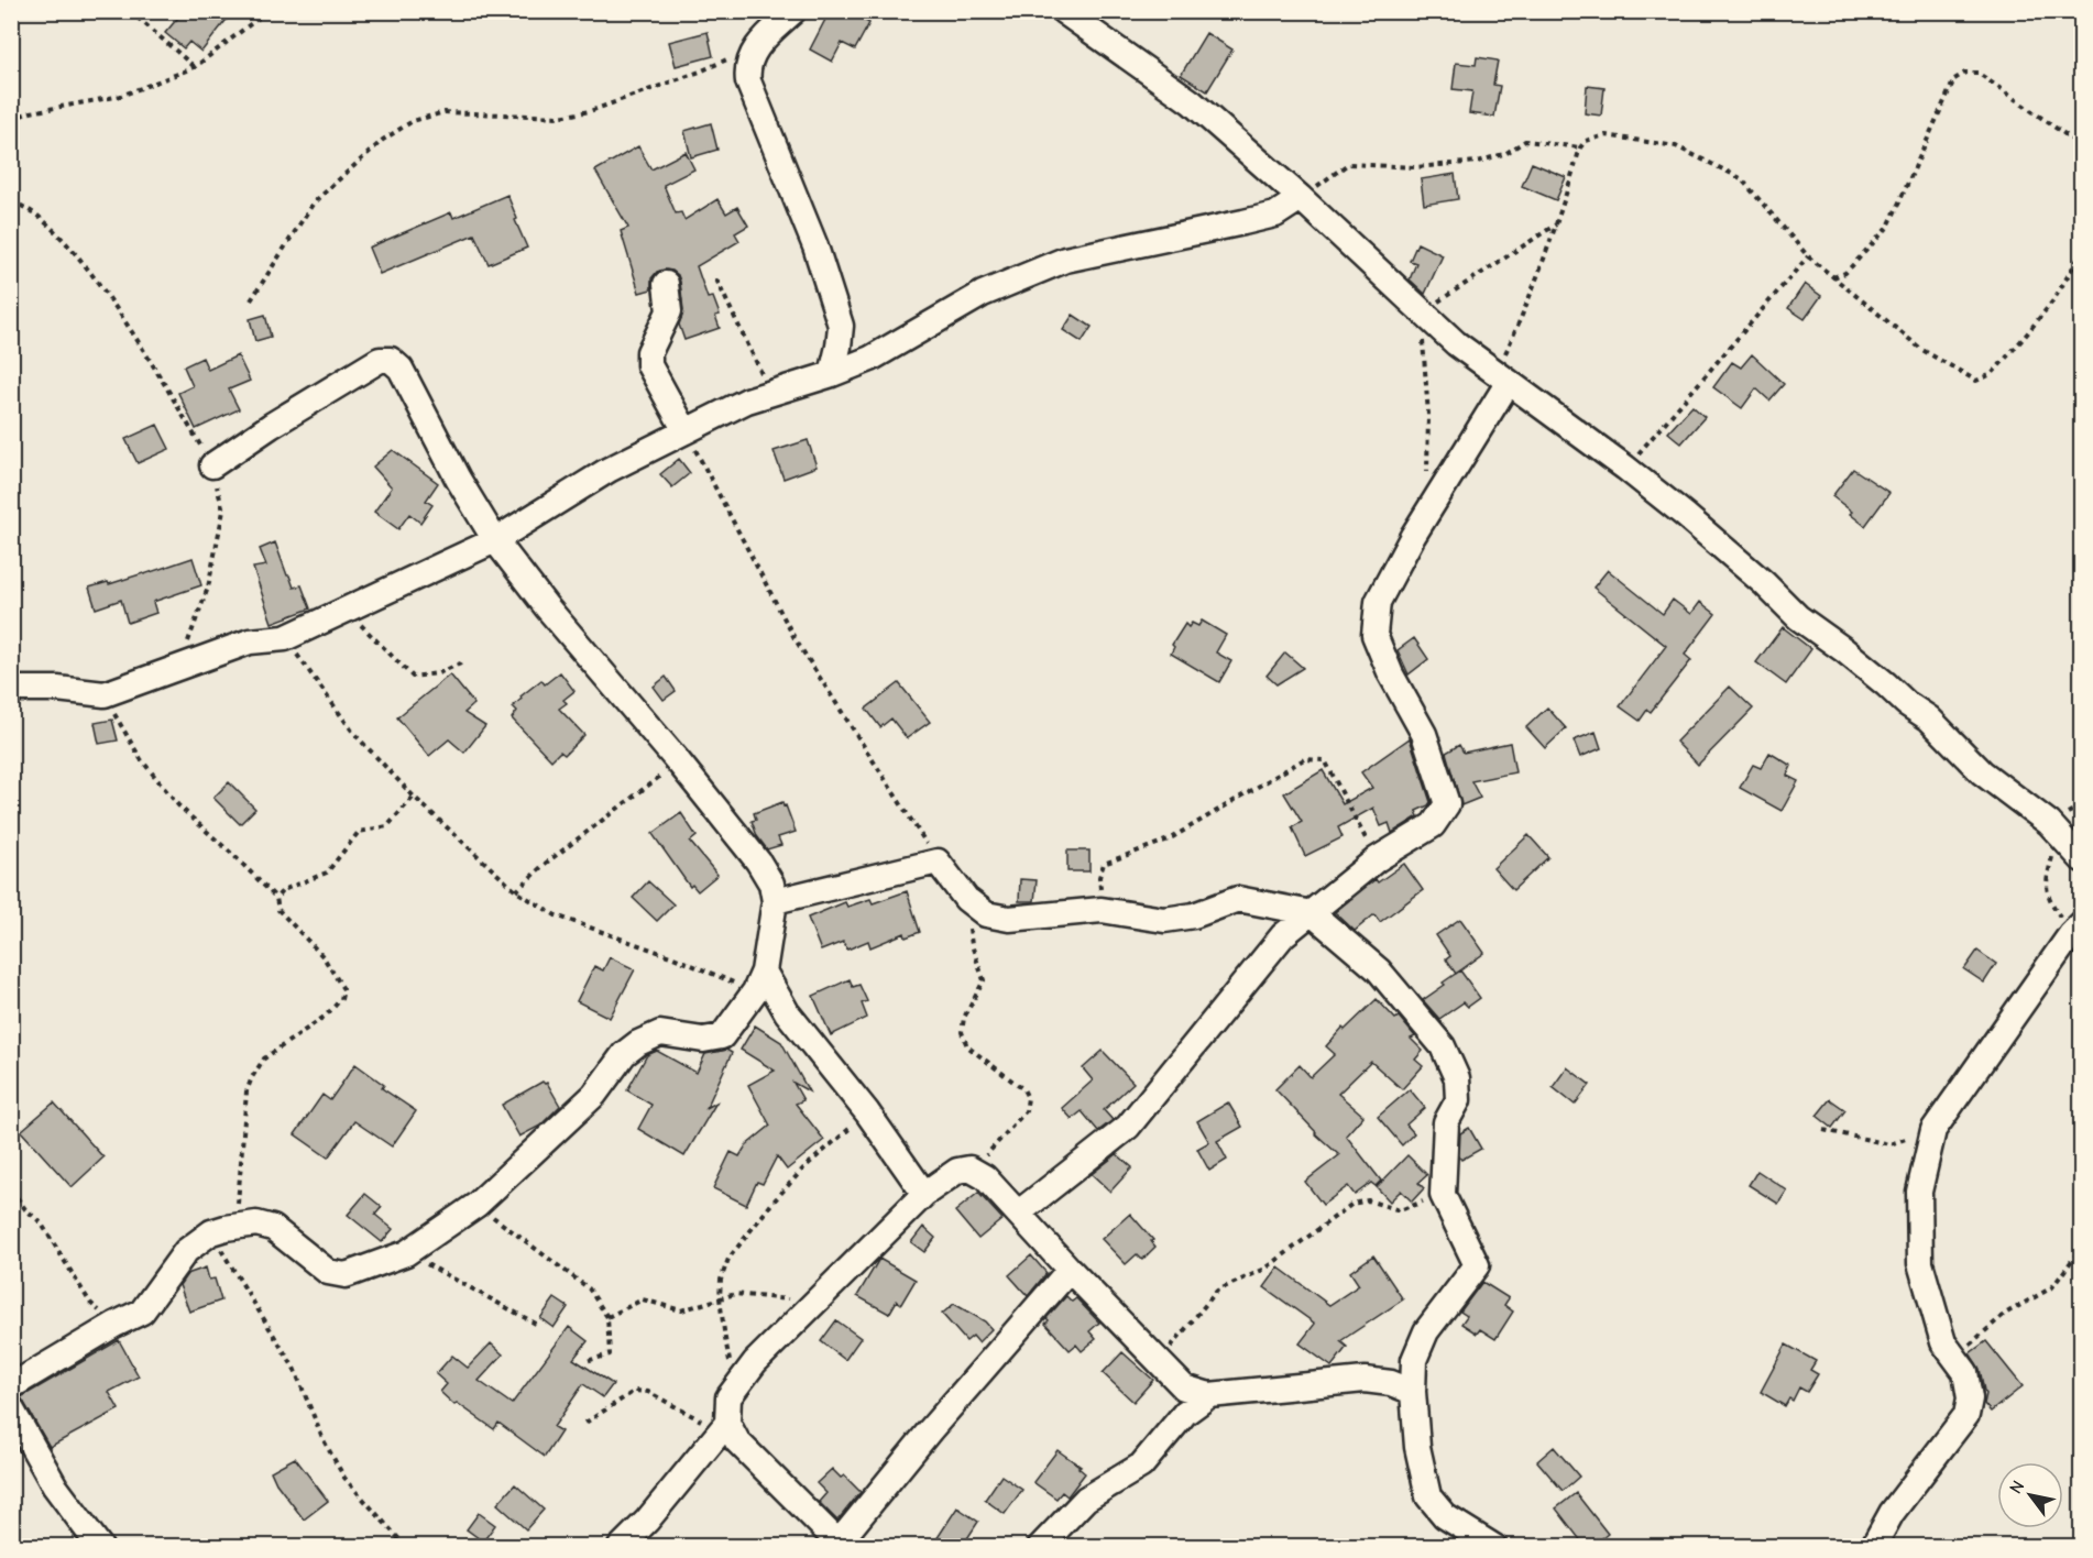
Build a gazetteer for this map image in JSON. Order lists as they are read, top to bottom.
{
  "north": "top left"
}
